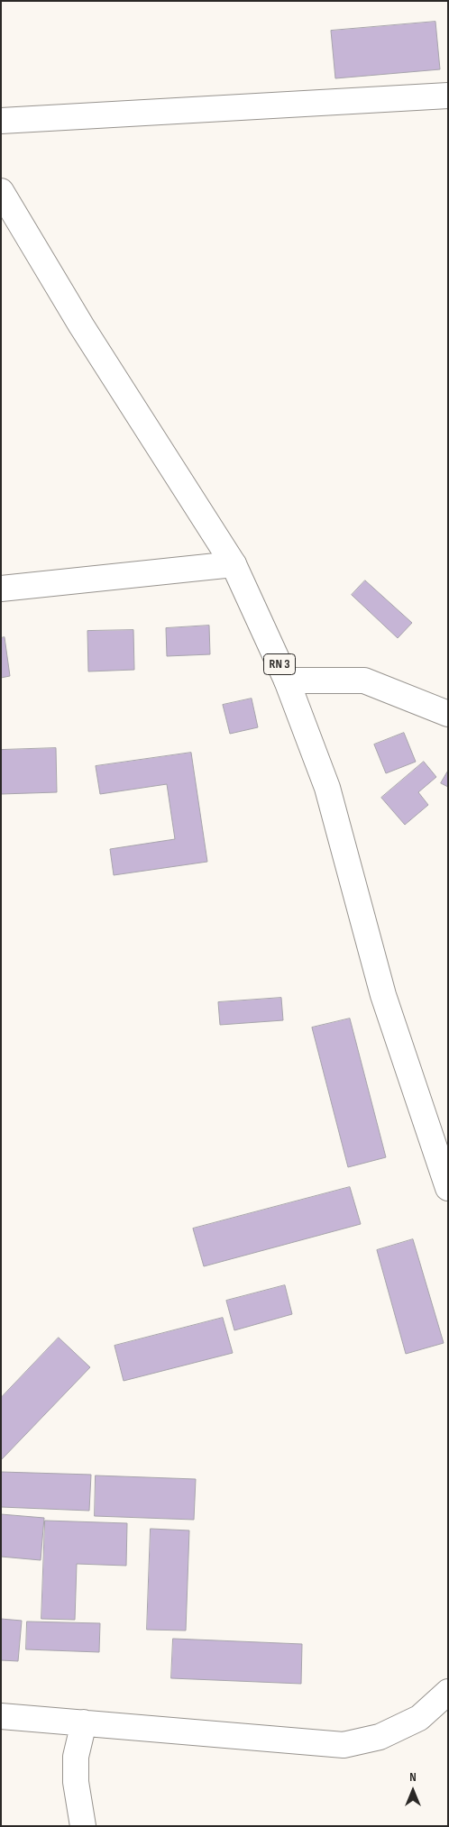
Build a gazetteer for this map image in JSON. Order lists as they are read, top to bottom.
{
  "streets": {
    "main road": ["RN 3"]
  },
  "north": "top"
}
